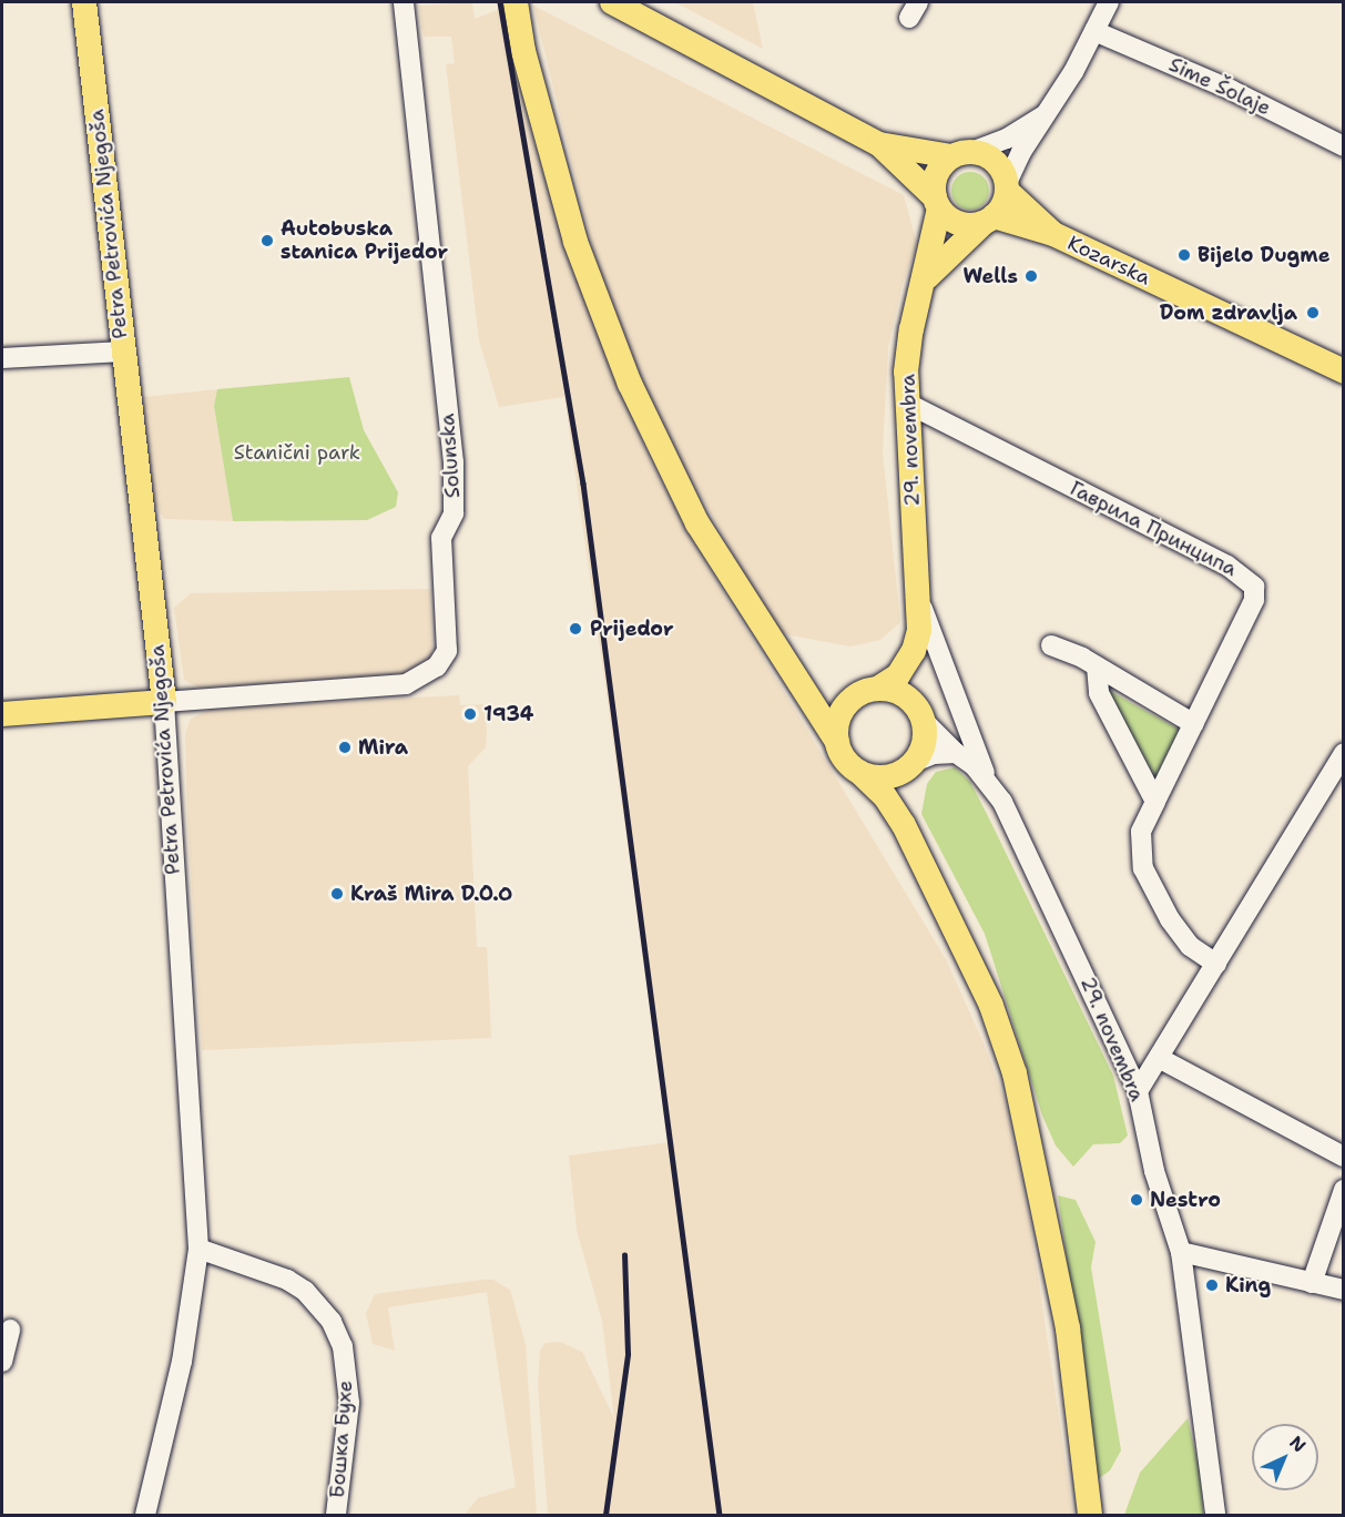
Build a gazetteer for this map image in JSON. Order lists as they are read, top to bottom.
{
  "streets": {
    "main road": ["Petra Petrovića Njegoša", "Kozarska", "29. novembra"],
    "street": [
      "Sime Šolaje",
      "Solunska",
      "Гаврила Принципа",
      "Бошка Бухе"
    ]
  },
  "crossings": [
    ["Petra Petrovića Njegoša", "Solunska"],
    ["Petra Petrovića Njegoša", "Бошка Бухе"],
    ["29. novembra", "Гаврила Принципа"]
  ],
  "parks": ["Stanični park"],
  "places": [
    "Autobuska stanica Prijedor",
    "Bijelo Dugme",
    "Wells",
    "Dom zdravlja",
    "Prijedor",
    "1934",
    "Mira",
    "Kraš Mira D.O.O",
    "Nestro",
    "King"
  ],
  "north": "top right"
}
